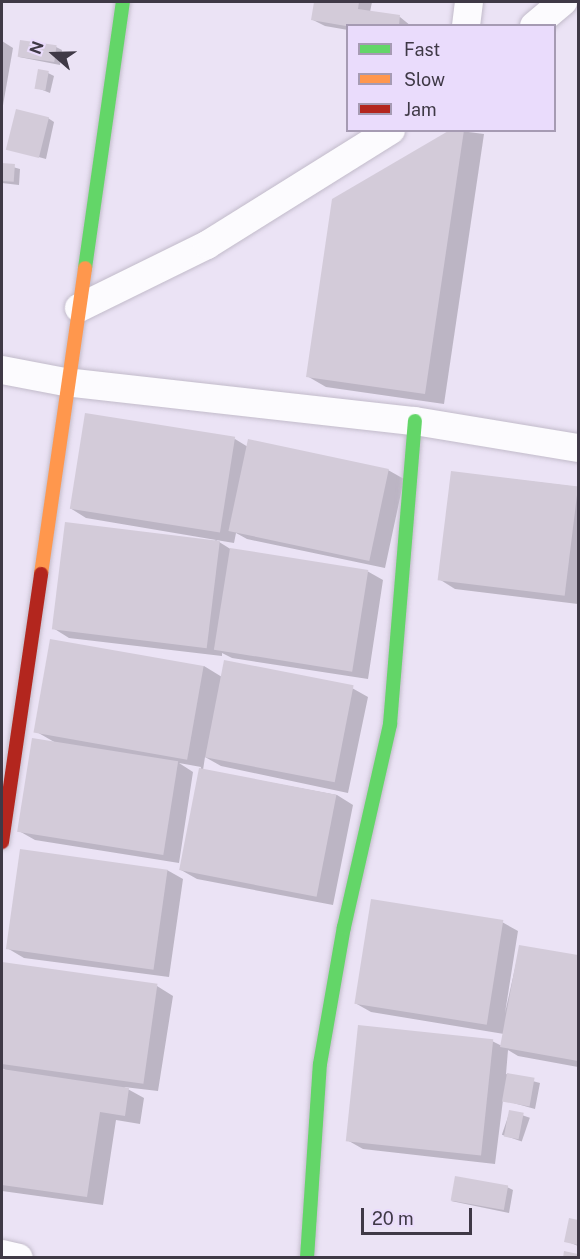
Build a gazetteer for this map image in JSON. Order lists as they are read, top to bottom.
{
  "legend": ["Fast", "Slow", "Jam"],
  "scale_bar": "20 m",
  "north": "left"
}
